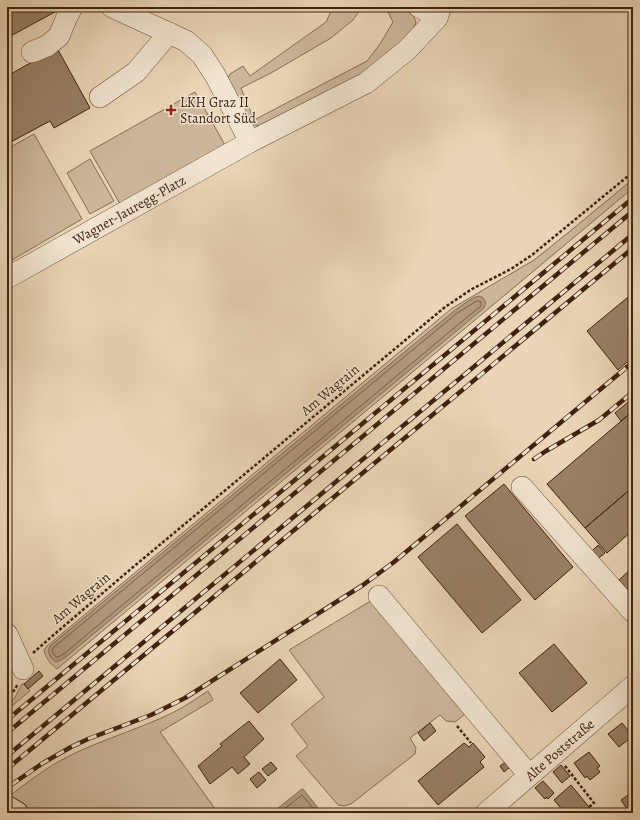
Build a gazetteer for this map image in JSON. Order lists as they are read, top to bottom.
{
  "streets": {
    "street": ["Wagner-Jauregg-Platz", "Alte Poststraße"],
    "path": ["Am Wagrain"]
  },
  "places": {
    "health": ["LKH Graz II Standort Süd"]
  }
}
